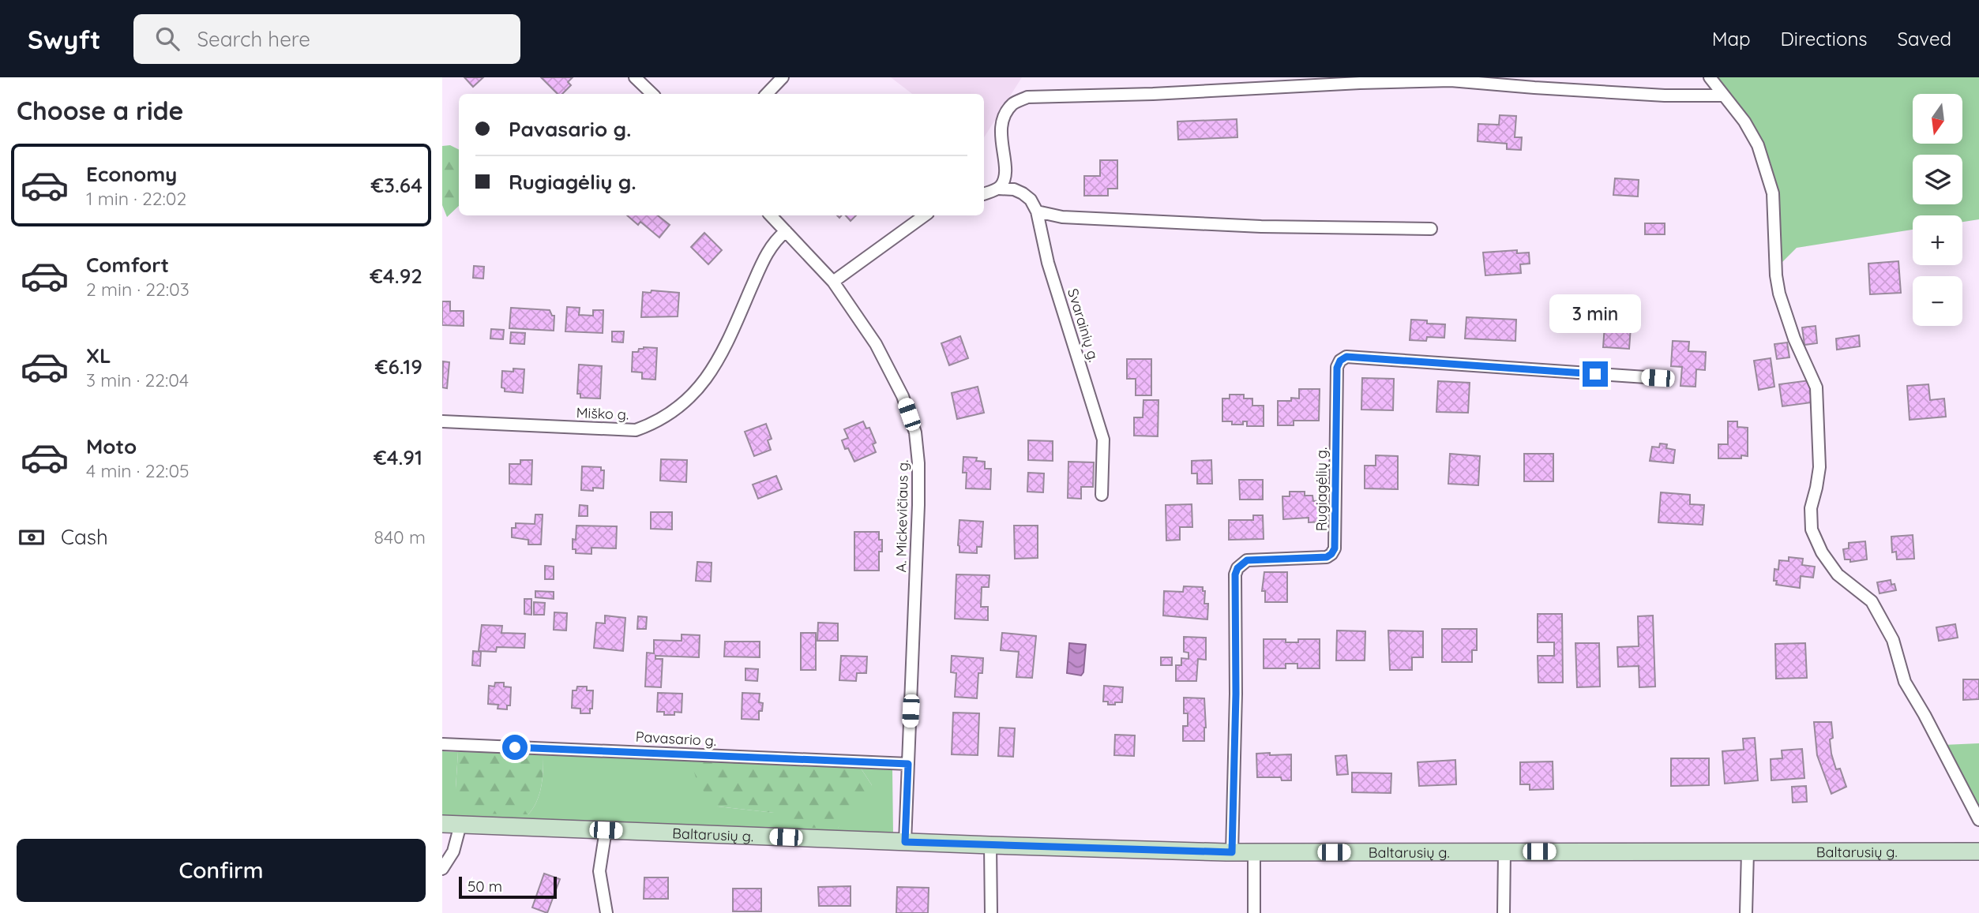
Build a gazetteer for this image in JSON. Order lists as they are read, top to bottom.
{
  "streets": {
    "main road": ["Baltarusių g."],
    "street": [
      "Svarainių g.",
      "Miško g.",
      "Rugiagėlių g.",
      "A. Mickevičiaus g.",
      "Pavasario g."
    ]
  },
  "crossings": [
    ["Miško g.", "A. Mickevičiaus g."],
    ["Rugiagėlių g.", "Baltarusių g."],
    ["A. Mickevičiaus g.", "Pavasario g."],
    ["A. Mickevičiaus g.", "Baltarusių g."]
  ],
  "scale_bar": "50 m",
  "north": "bottom",
  "page": {
    "header": "Swyft",
    "search": "Search here",
    "nav": ["Map", "Directions", "Saved"],
    "heading": "Choose a ride",
    "map_buttons": ["+", "−"],
    "banner": ["Pavasario g.", "Rugiagėlių g."],
    "list": [
      {
        "name": "Economy",
        "note": "1 min · 22:02",
        "value": "€3.64"
      },
      {
        "name": "Comfort",
        "note": "2 min · 22:03",
        "value": "€4.92"
      },
      {
        "name": "XL",
        "note": "3 min · 22:04",
        "value": "€6.19"
      },
      {
        "name": "Moto",
        "note": "4 min · 22:05",
        "value": "€4.91"
      }
    ],
    "bubble": "3 min",
    "pay": ["Cash", "840 m"],
    "buttons": "Confirm",
    "scale": "50 m"
  }
}
